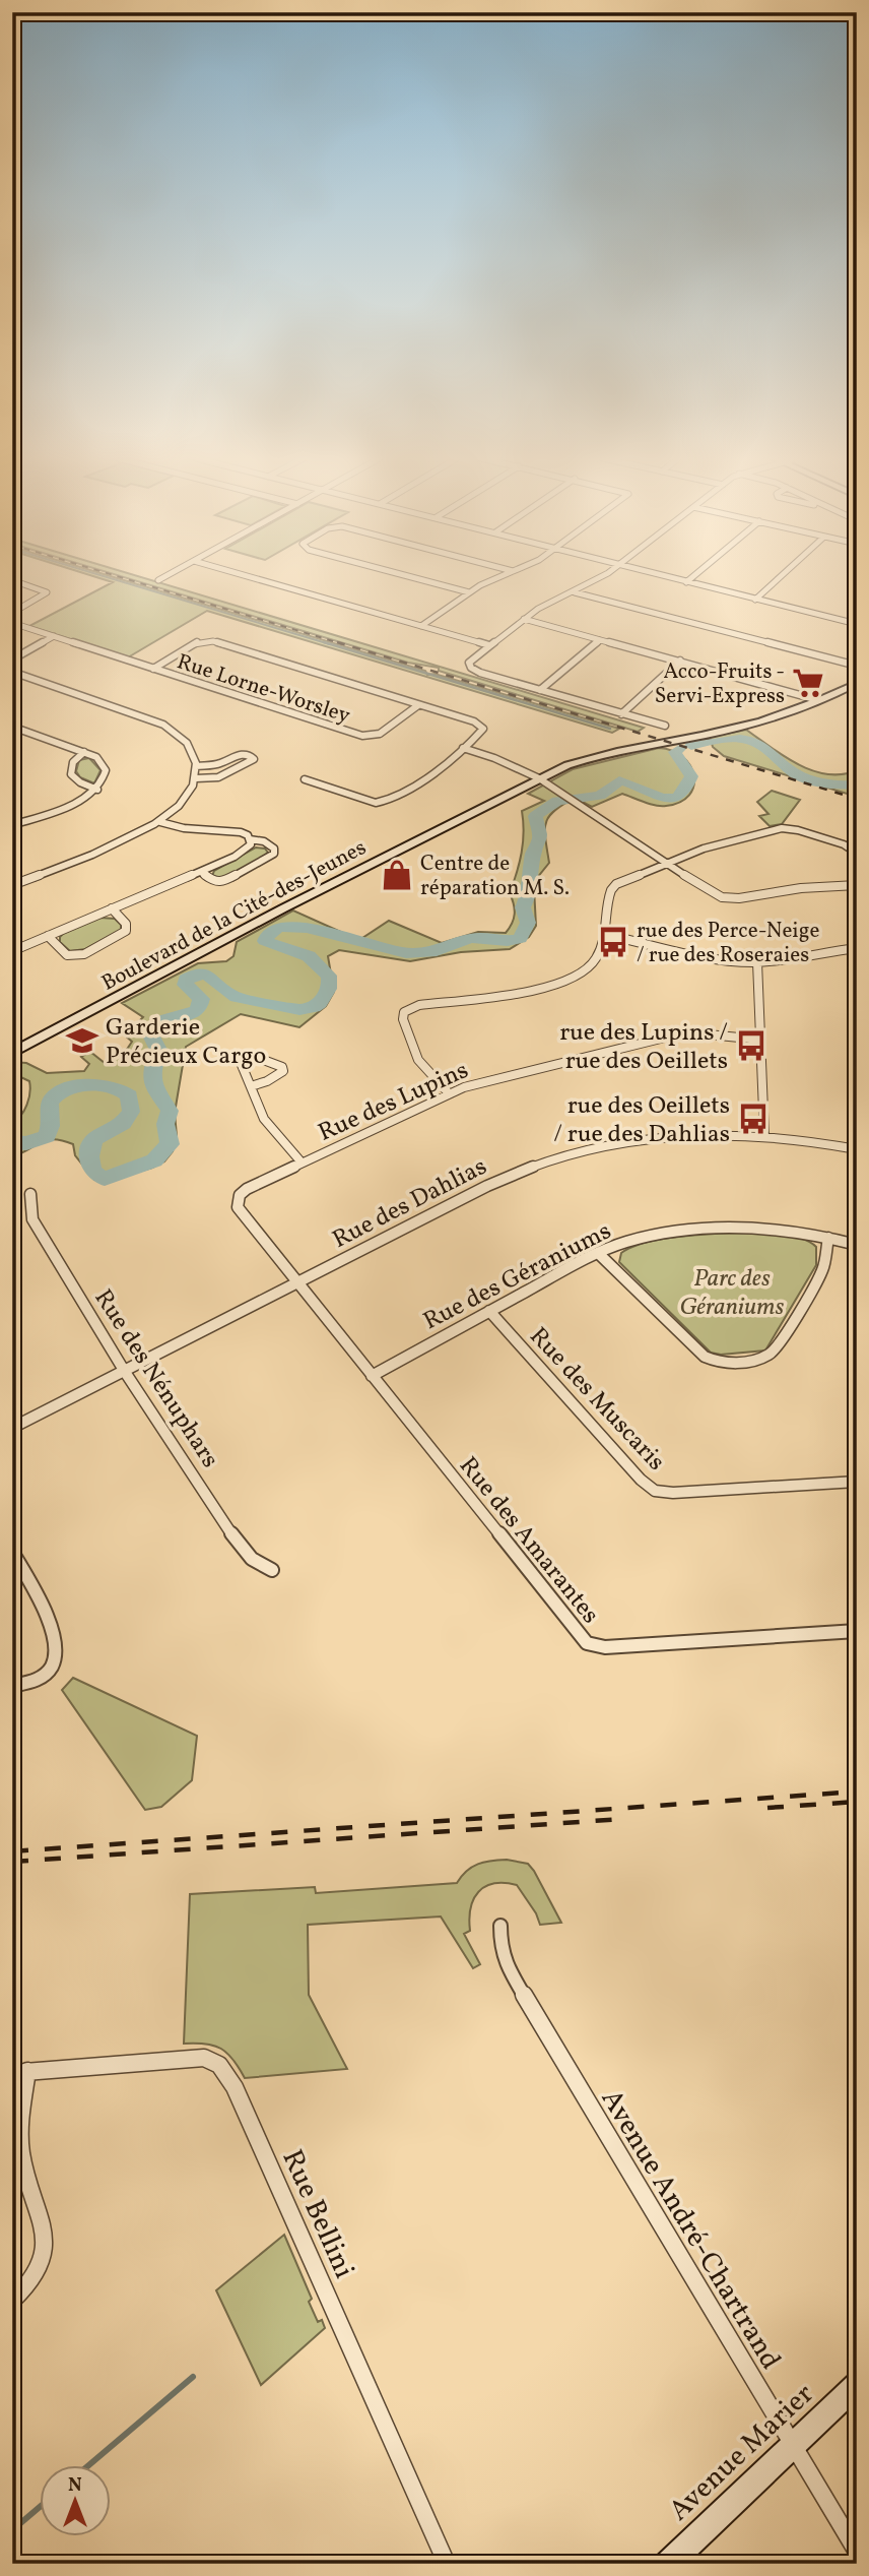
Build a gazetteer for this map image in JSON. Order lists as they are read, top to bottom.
{
  "streets": {
    "main road": ["Boulevard de la Cité-des-Jeunes", "Avenue Marier"],
    "street": [
      "Rue Lorne-Worsley",
      "Rue des Lupins",
      "Rue des Dahlias",
      "Rue des Géraniums",
      "Rue des Nénuphars",
      "Rue des Muscaris",
      "Rue des Amarantes",
      "Rue Bellini",
      "Avenue André-Chartrand"
    ]
  },
  "crossings": [
    ["Rue des Lupins", "Rue des Dahlias"],
    ["Rue des Lupins", "Rue des Amarantes"],
    ["Rue des Dahlias", "Rue des Nénuphars"],
    ["Rue des Dahlias", "Rue des Amarantes"],
    ["Rue des Géraniums", "Rue des Muscaris"],
    ["Rue des Géraniums", "Rue des Amarantes"],
    ["Avenue André-Chartrand", "Avenue Marier"]
  ],
  "parks": ["Parc des Géraniums"],
  "places": {
    "supermarket": ["Acco-Fruits - Servi-Express"],
    "shop": ["Centre de réparation M. S."],
    "bus stop": ["rue des Perce-Neige / rue des Roseraies", "rue des Lupins / rue des Oeillets", "rue des Oeillets / rue des Dahlias"],
    "school or university": ["Garderie Précieux Cargo"]
  },
  "north": "top"
}
